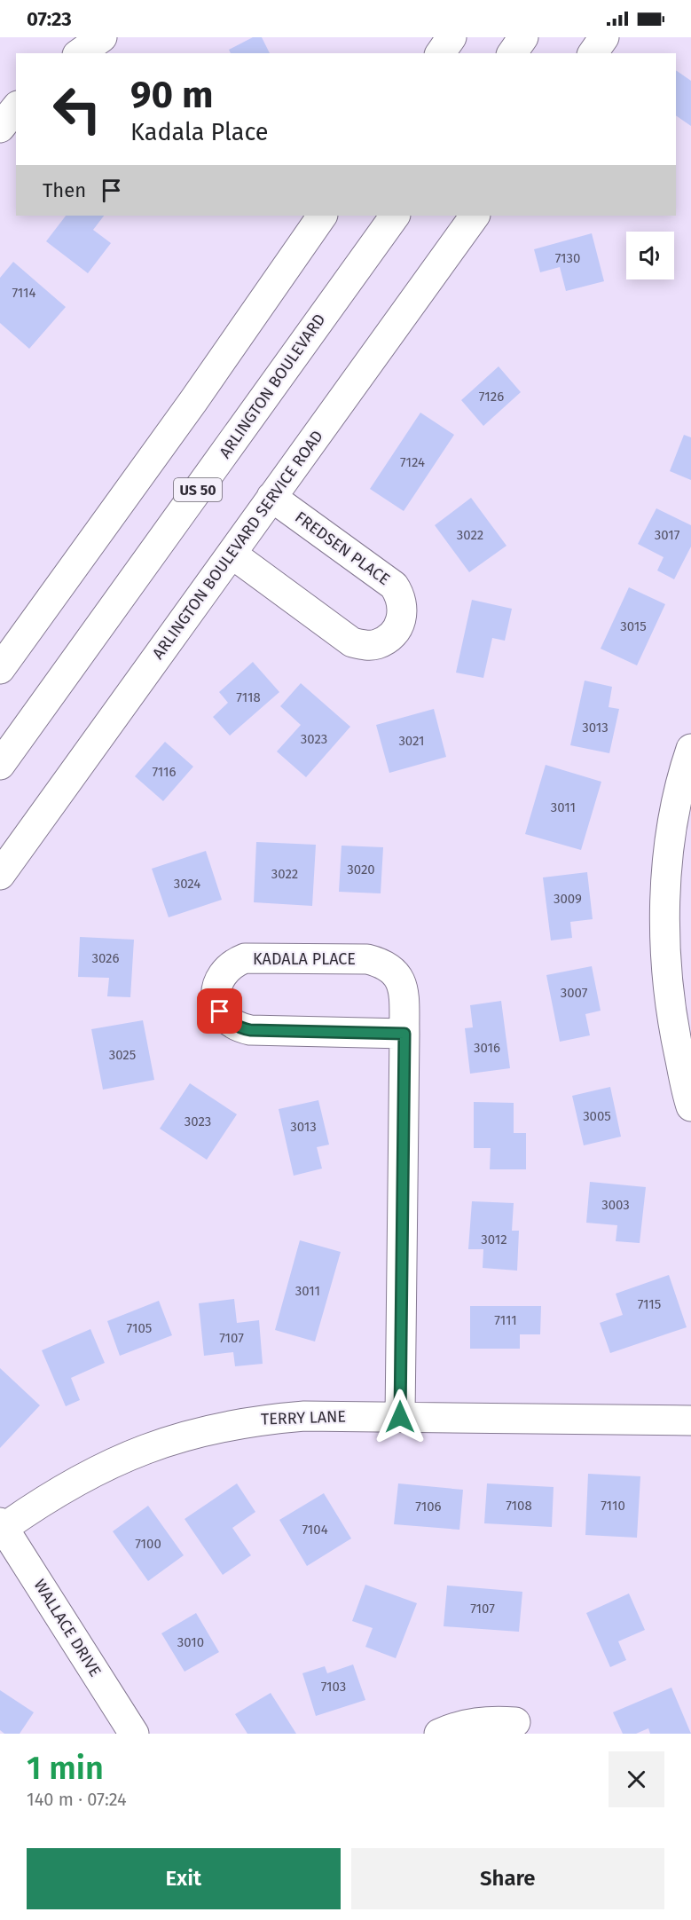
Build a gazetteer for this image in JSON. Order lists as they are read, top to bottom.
{
  "streets": {
    "main road": [
      "ARLINGTON BOULEVARD",
      "US 50",
      "ARLINGTON BOULEVARD SERVICE ROAD",
      "FREDSEN PLACE",
      "KADALA PLACE",
      "TERRY LANE",
      "WALLACE DRIVE"
    ]
  },
  "crossings": [
    ["ARLINGTON BOULEVARD SERVICE ROAD", "FREDSEN PLACE"],
    ["KADALA PLACE", "TERRY LANE"],
    ["TERRY LANE", "WALLACE DRIVE"]
  ],
  "house_numbers": [
    "7130",
    "7114",
    "7126",
    "7124",
    "3022",
    "3017",
    "3015",
    "7118",
    "3013",
    "3023",
    "3021",
    "7116",
    "3011",
    "3020",
    "3022",
    "3024",
    "3009",
    "3026",
    "3007",
    "3016",
    "3025",
    "3005",
    "3023",
    "3013",
    "3003",
    "3012",
    "3011",
    "7115",
    "7111",
    "7105",
    "7107",
    "7108",
    "7110",
    "7106",
    "7104",
    "7100",
    "7107",
    "3010",
    "7103"
  ],
  "page": {
    "status": "07:23",
    "turn": ["90 m", "Kadala Place"],
    "then": "Then",
    "heading": ["1 min", "140 m · 07:24"],
    "buttons": ["Exit", "Share"]
  }
}
